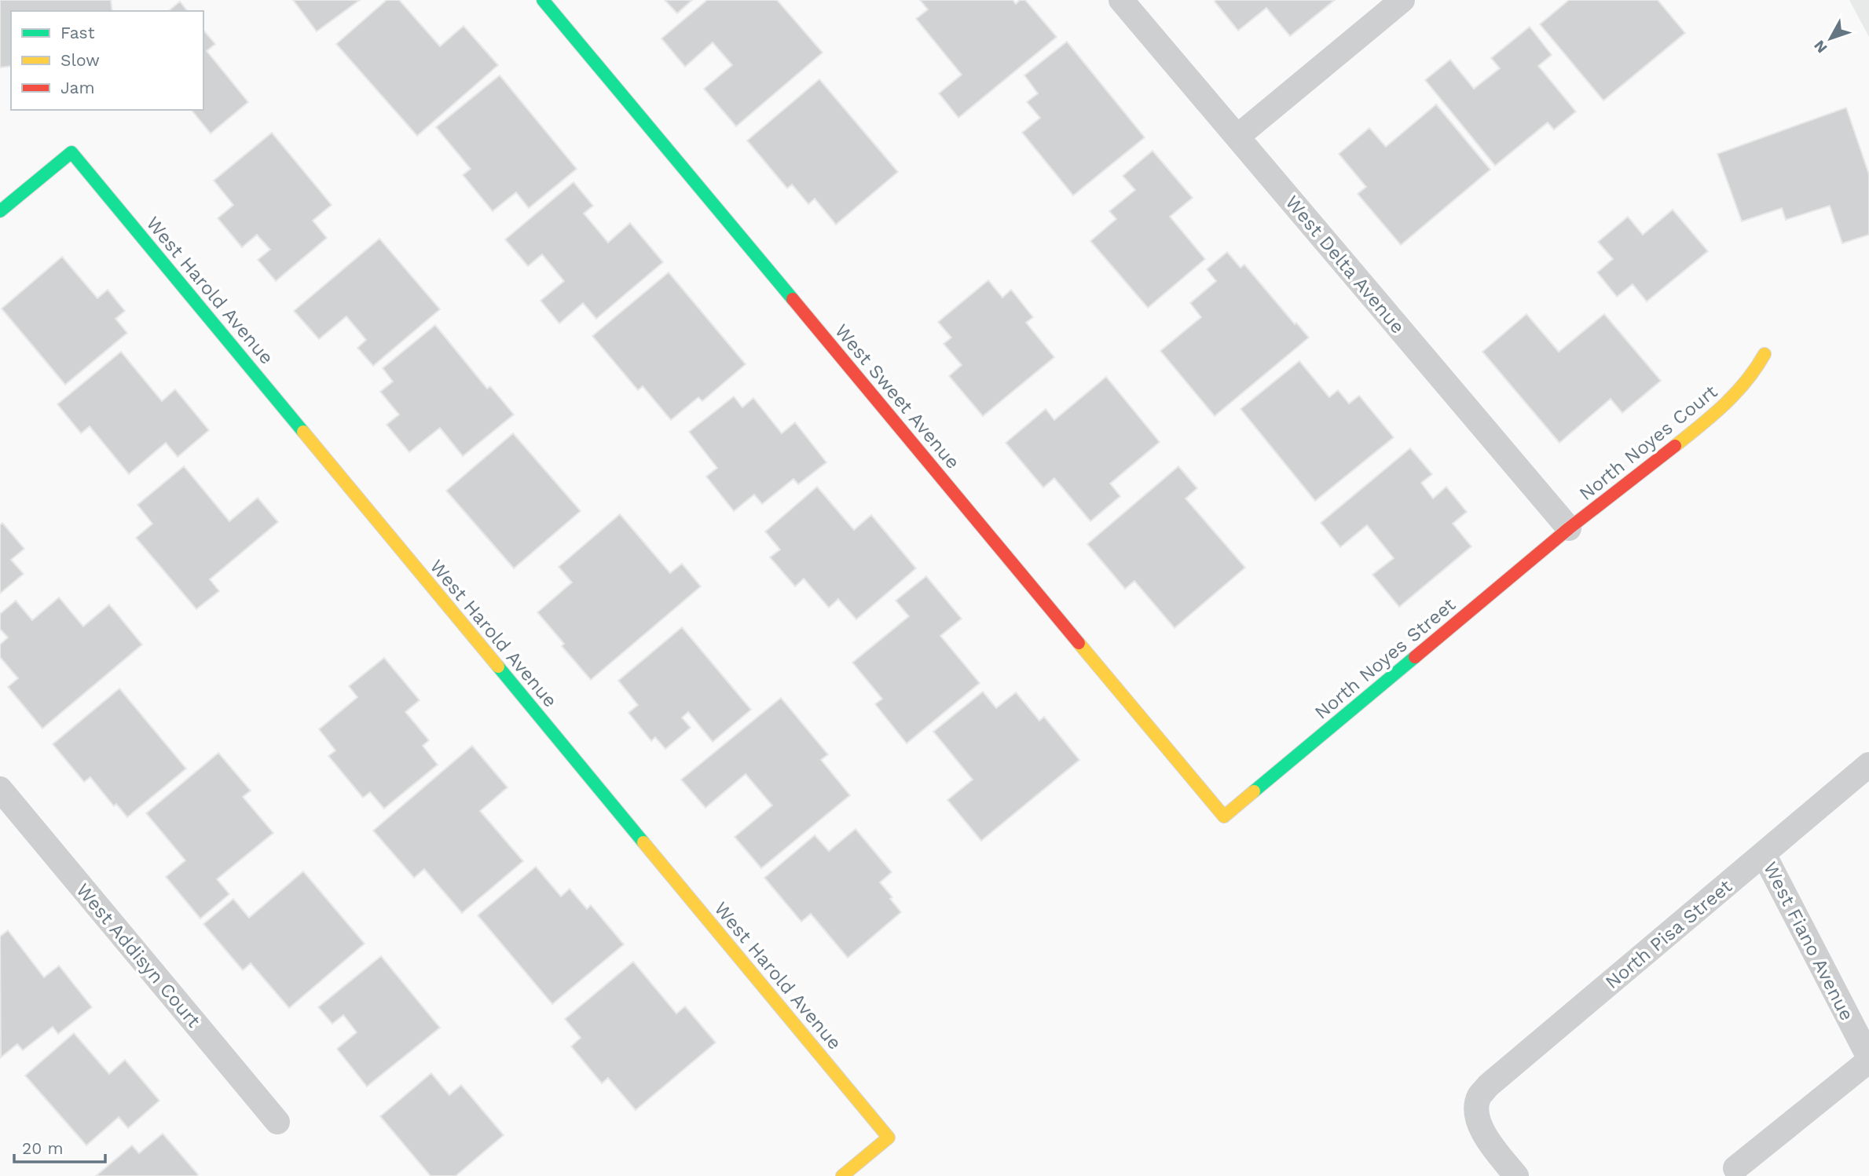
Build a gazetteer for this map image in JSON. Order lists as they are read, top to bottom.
{
  "streets": {
    "street": [
      "West Delta Avenue",
      "West Harold Avenue",
      "West Sweet Avenue",
      "North Noyes Court",
      "North Noyes Street",
      "North Pisa Street",
      "West Fiano Avenue",
      "West Addisyn Court"
    ]
  },
  "crossings": [
    ["West Delta Avenue", "North Noyes Court"],
    ["West Delta Avenue", "North Noyes Street"],
    ["West Sweet Avenue", "North Noyes Street"],
    ["North Noyes Court", "North Noyes Street"],
    ["North Pisa Street", "West Fiano Avenue"]
  ],
  "legend": ["Fast", "Slow", "Jam"],
  "scale_bar": "20 m",
  "north": "bottom left"
}
